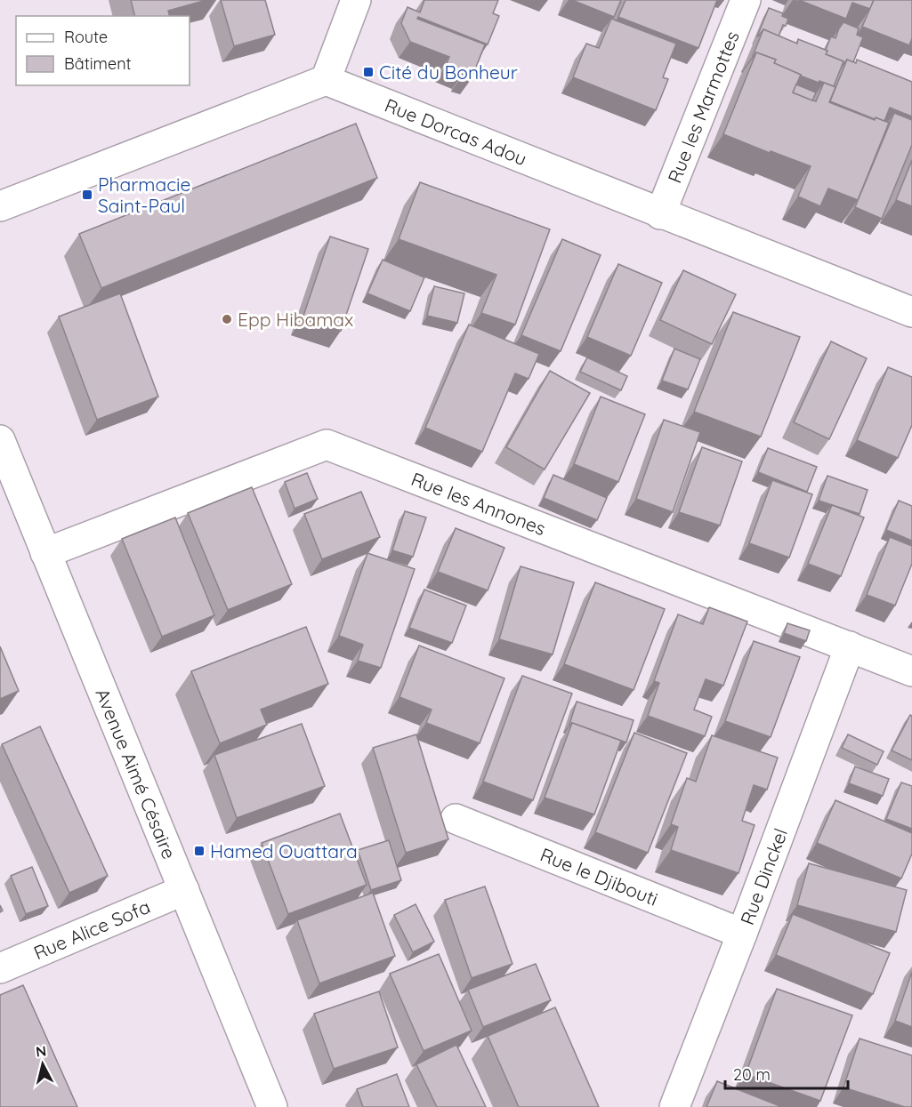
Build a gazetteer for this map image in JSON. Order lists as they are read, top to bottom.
{
  "streets": {
    "street": [
      "Rue les Marmottes",
      "Rue Dorcas Adou",
      "Rue les Annones",
      "Avenue Aimé Césaire",
      "Rue le Djibouti",
      "Rue Dinckel",
      "Rue Alice Sofa"
    ]
  },
  "crossings": [
    ["Rue les Marmottes", "Rue Dorcas Adou"],
    ["Rue les Annones", "Avenue Aimé Césaire"],
    ["Rue les Annones", "Rue Dinckel"],
    ["Avenue Aimé Césaire", "Rue Alice Sofa"],
    ["Rue le Djibouti", "Rue Dinckel"]
  ],
  "places": {
    "transit": ["Cité du Bonheur", "Pharmacie Saint-Paul", "Hamed Ouattara"],
    "other": ["Epp Hibamax"]
  },
  "legend": ["Route", "Bâtiment"],
  "scale_bar": "20 m",
  "north": "top"
}
